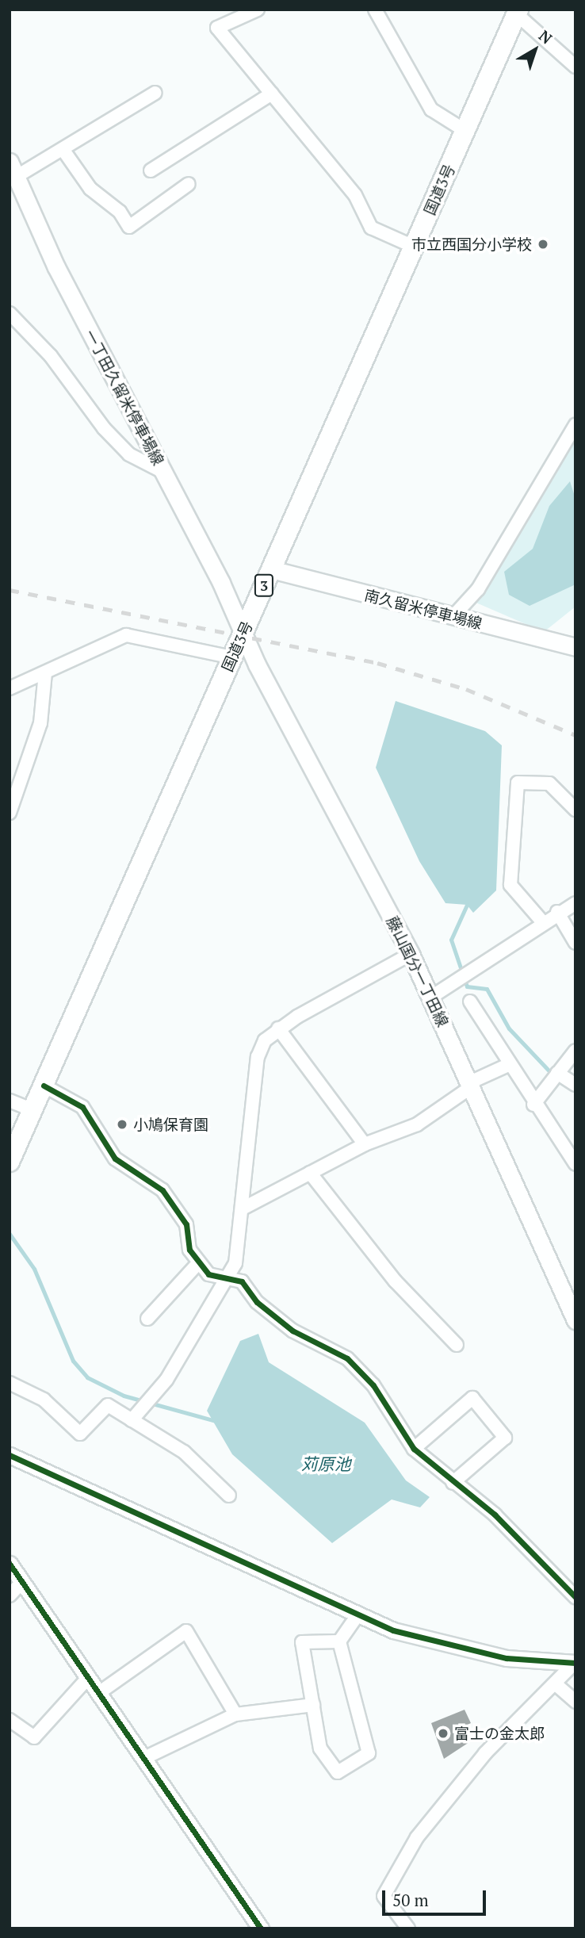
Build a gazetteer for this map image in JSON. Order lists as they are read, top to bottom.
{
  "streets": {
    "highway": ["国道3号", "3"],
    "main road": ["一丁田久留米停車場線", "南久留米停車場線", "藤山国分一丁田線"]
  },
  "crossings": [
    ["国道3号", "一丁田久留米停車場線"],
    ["国道3号", "南久留米停車場線"],
    ["国道3号", "藤山国分一丁田線"],
    ["一丁田久留米停車場線", "藤山国分一丁田線"]
  ],
  "water": ["苅原池"],
  "places": ["市立西国分小学校", "小鳩保育園", "富士の金太郎"],
  "scale_bar": "50 m",
  "north": "top right"
}
